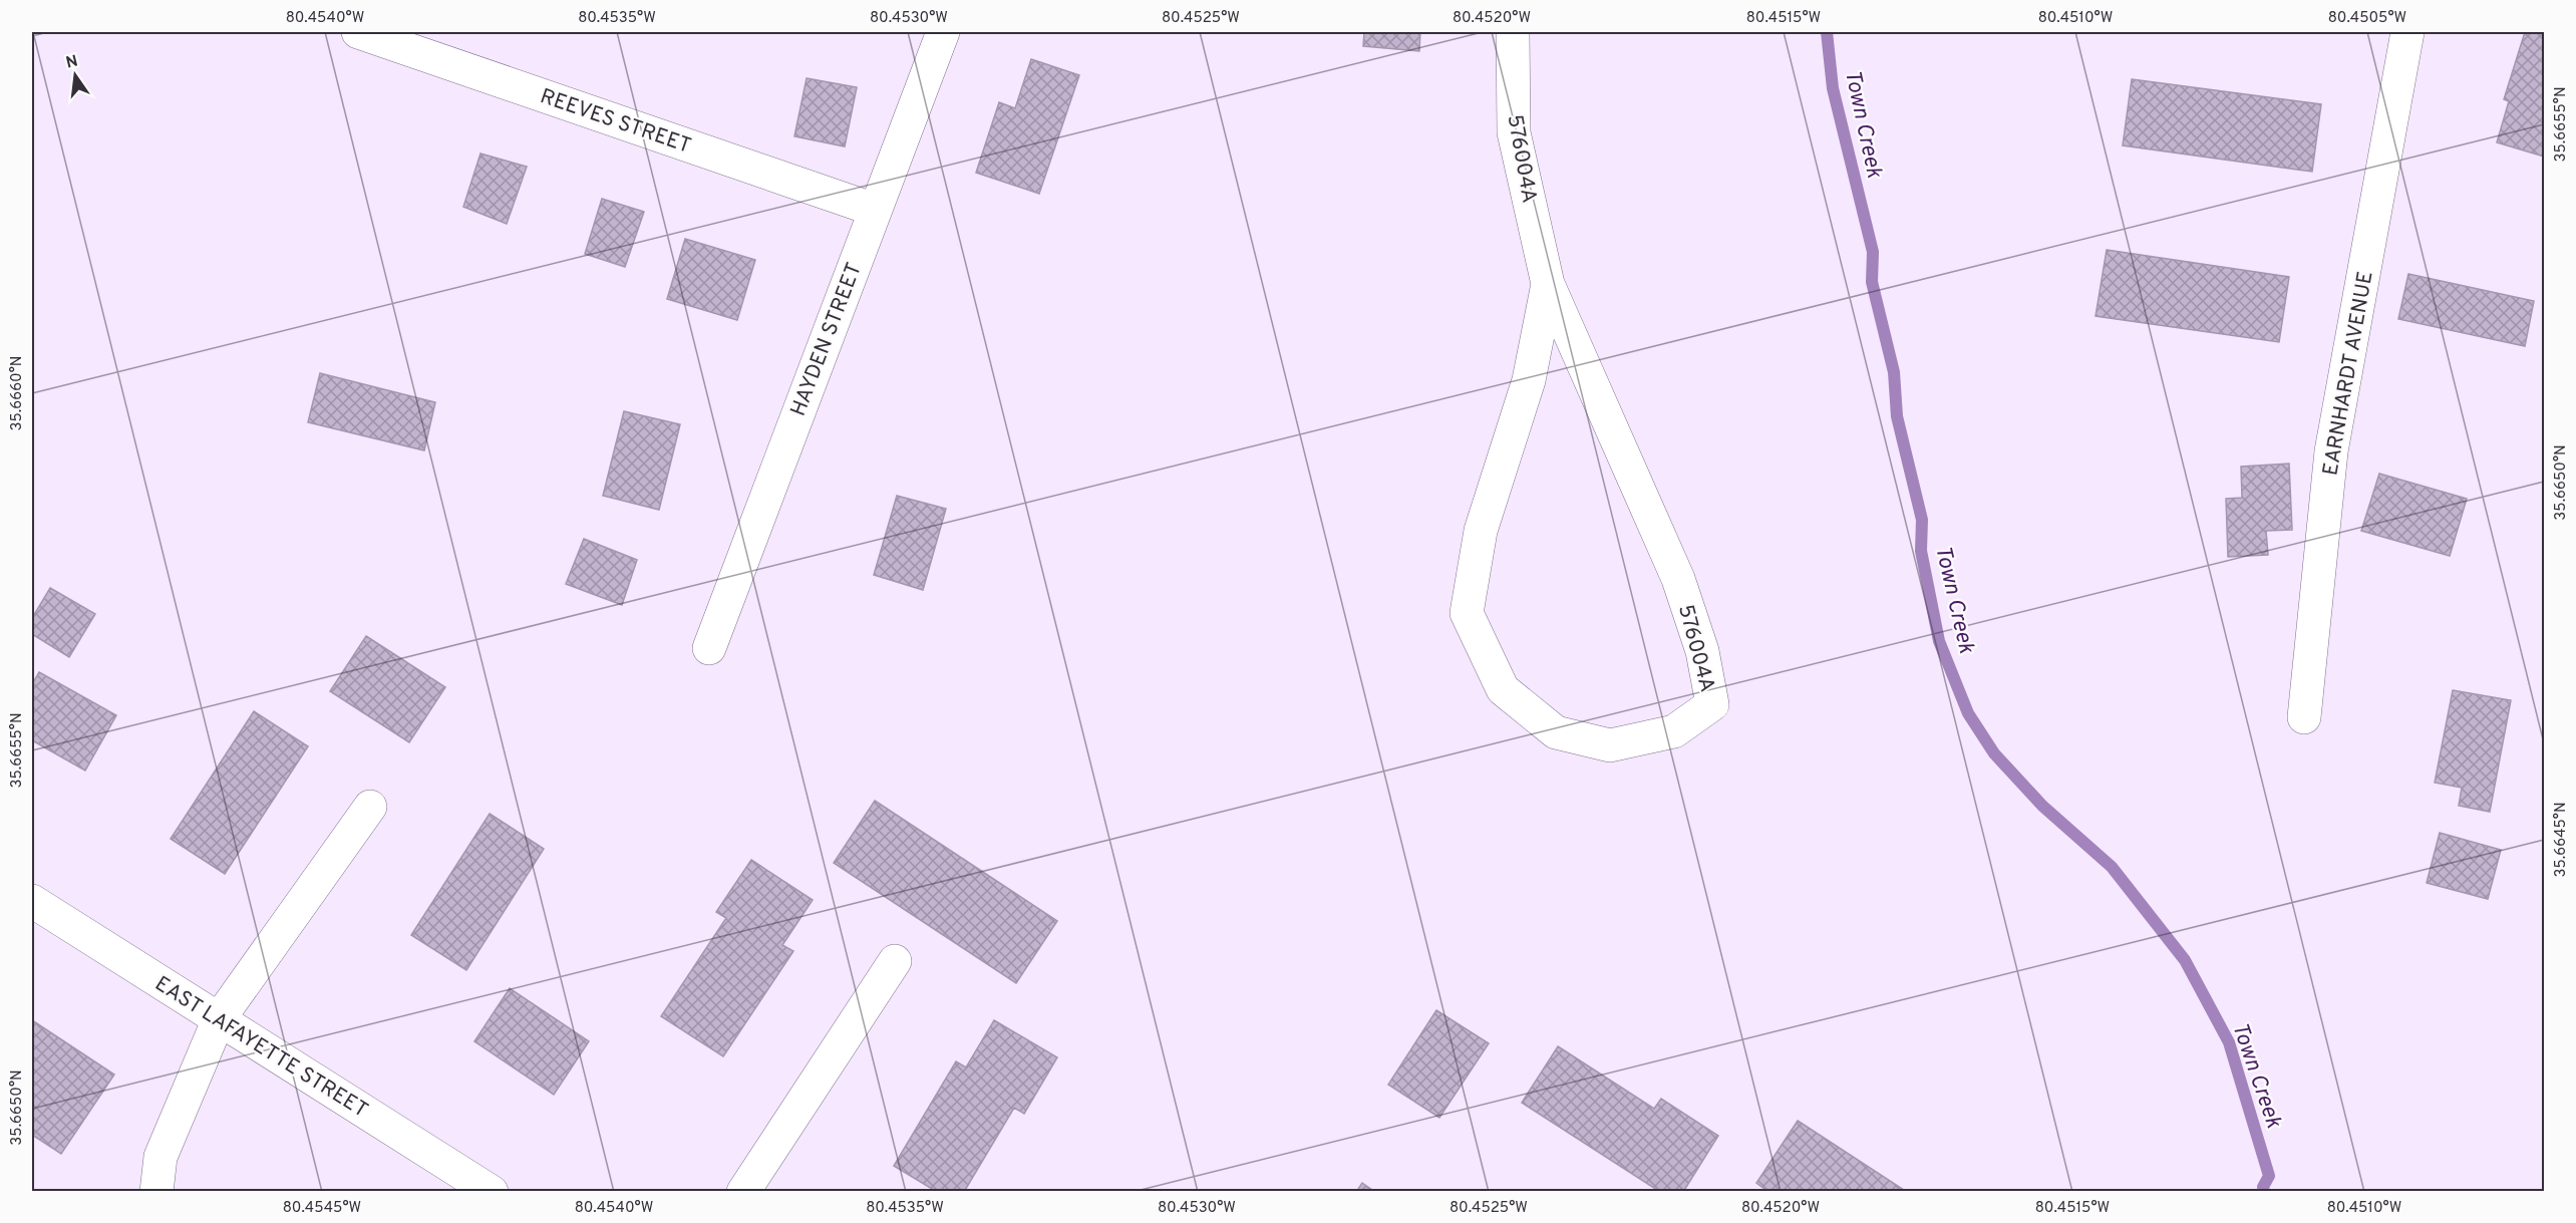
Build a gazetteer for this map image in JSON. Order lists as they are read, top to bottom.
{
  "streets": {
    "street": [
      "REEVES STREET",
      "576004A",
      "HAYDEN STREET",
      "EARNHARDT AVENUE",
      "EAST LAFAYETTE STREET"
    ]
  },
  "crossings": [
    ["REEVES STREET", "HAYDEN STREET"]
  ],
  "water": ["Town Creek"],
  "north": "top",
  "coordinates": [
    "80.4540°W",
    "80.4535°W",
    "80.4530°W",
    "80.4525°W",
    "80.4520°W",
    "80.4515°W",
    "80.4510°W",
    "80.4505°W",
    "35.6655°N",
    "35.6660°N",
    "35.6650°N",
    "35.6645°N",
    "80.4545°W"
  ]
}
